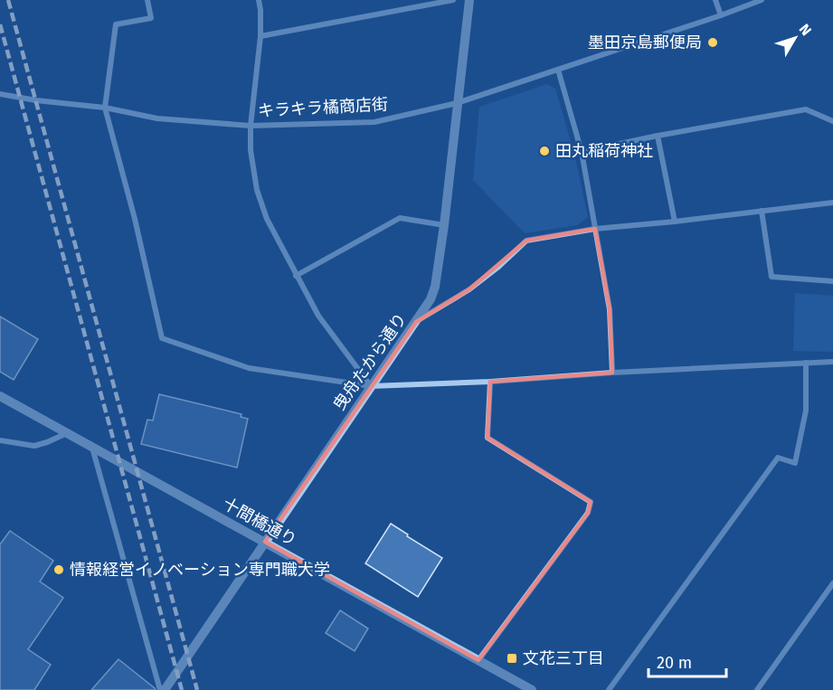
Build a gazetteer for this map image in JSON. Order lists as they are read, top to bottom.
{
  "streets": {
    "street": ["キラキラ橘商店街", "曳舟たから通り", "十間橋通り"]
  },
  "crossings": [
    ["キラキラ橘商店街", "曳舟たから通り"],
    ["曳舟たから通り", "十間橋通り"]
  ],
  "places": {
    "other": ["墨田京島郵便局", "田丸稲荷神社", "情報経営イノベーション専門職大学"],
    "transit": ["文花三丁目"]
  },
  "scale_bar": "20 m",
  "north": "top right"
}
